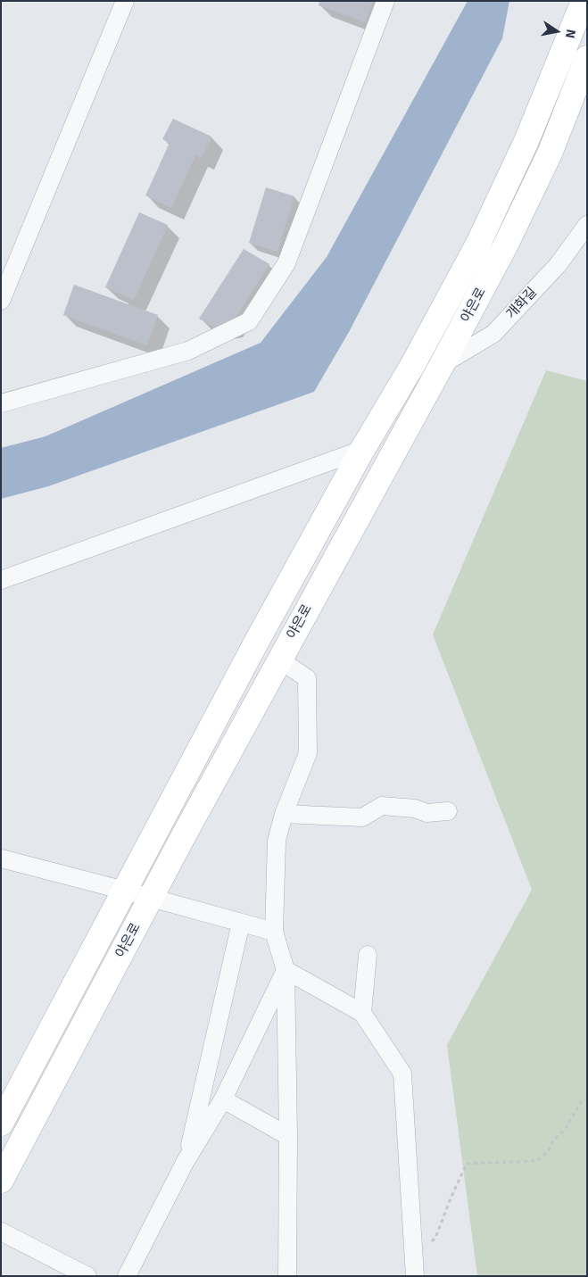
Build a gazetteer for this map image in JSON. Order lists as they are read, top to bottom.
{
  "streets": {
    "street": ["개화길", "야은로"]
  },
  "crossings": [
    ["개화길", "야은로"]
  ],
  "north": "right"
}
